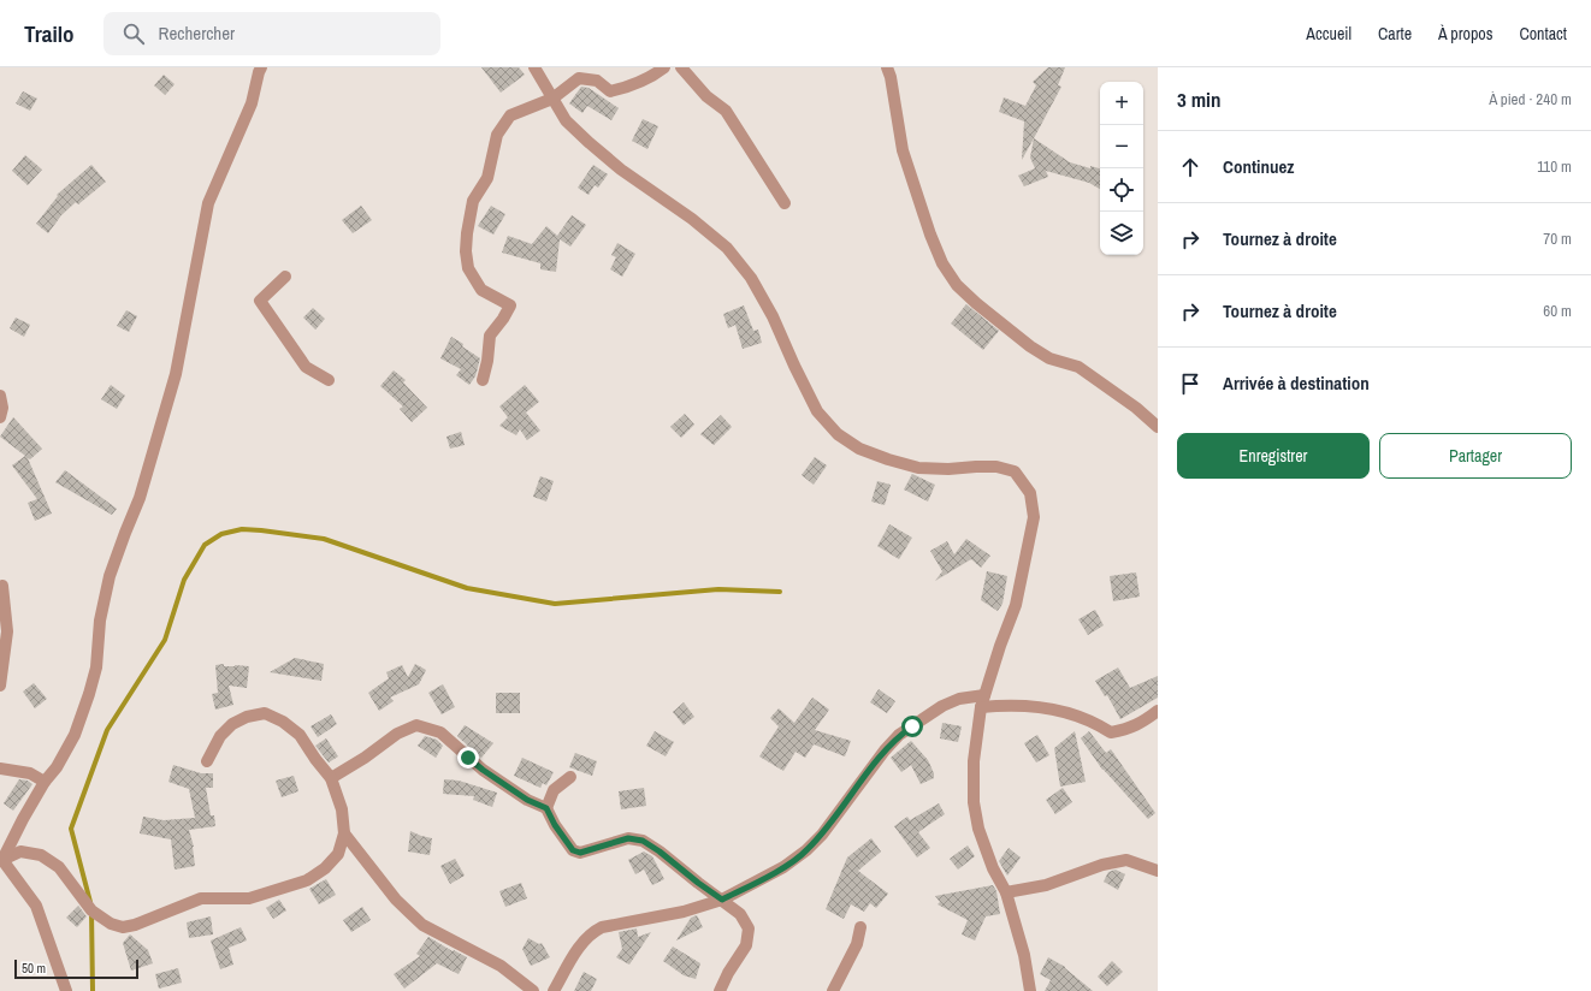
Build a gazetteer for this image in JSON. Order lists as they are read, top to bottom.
{
  "scale_bar": "50 m",
  "page": {
    "header": "Trailo",
    "search": "Rechercher",
    "nav": [
      "Accueil",
      "Carte",
      "À propos",
      "Contact"
    ],
    "heading": ["3 min", "À pied · 240 m"],
    "map_buttons": ["+", "−"],
    "list": [
      ["Continuez", "110 m"],
      ["Tournez à droite", "70 m"],
      ["Tournez à droite", "60 m"],
      "Arrivée à destination"
    ],
    "buttons": ["Enregistrer", "Partager"],
    "scale": "50 m"
  }
}
